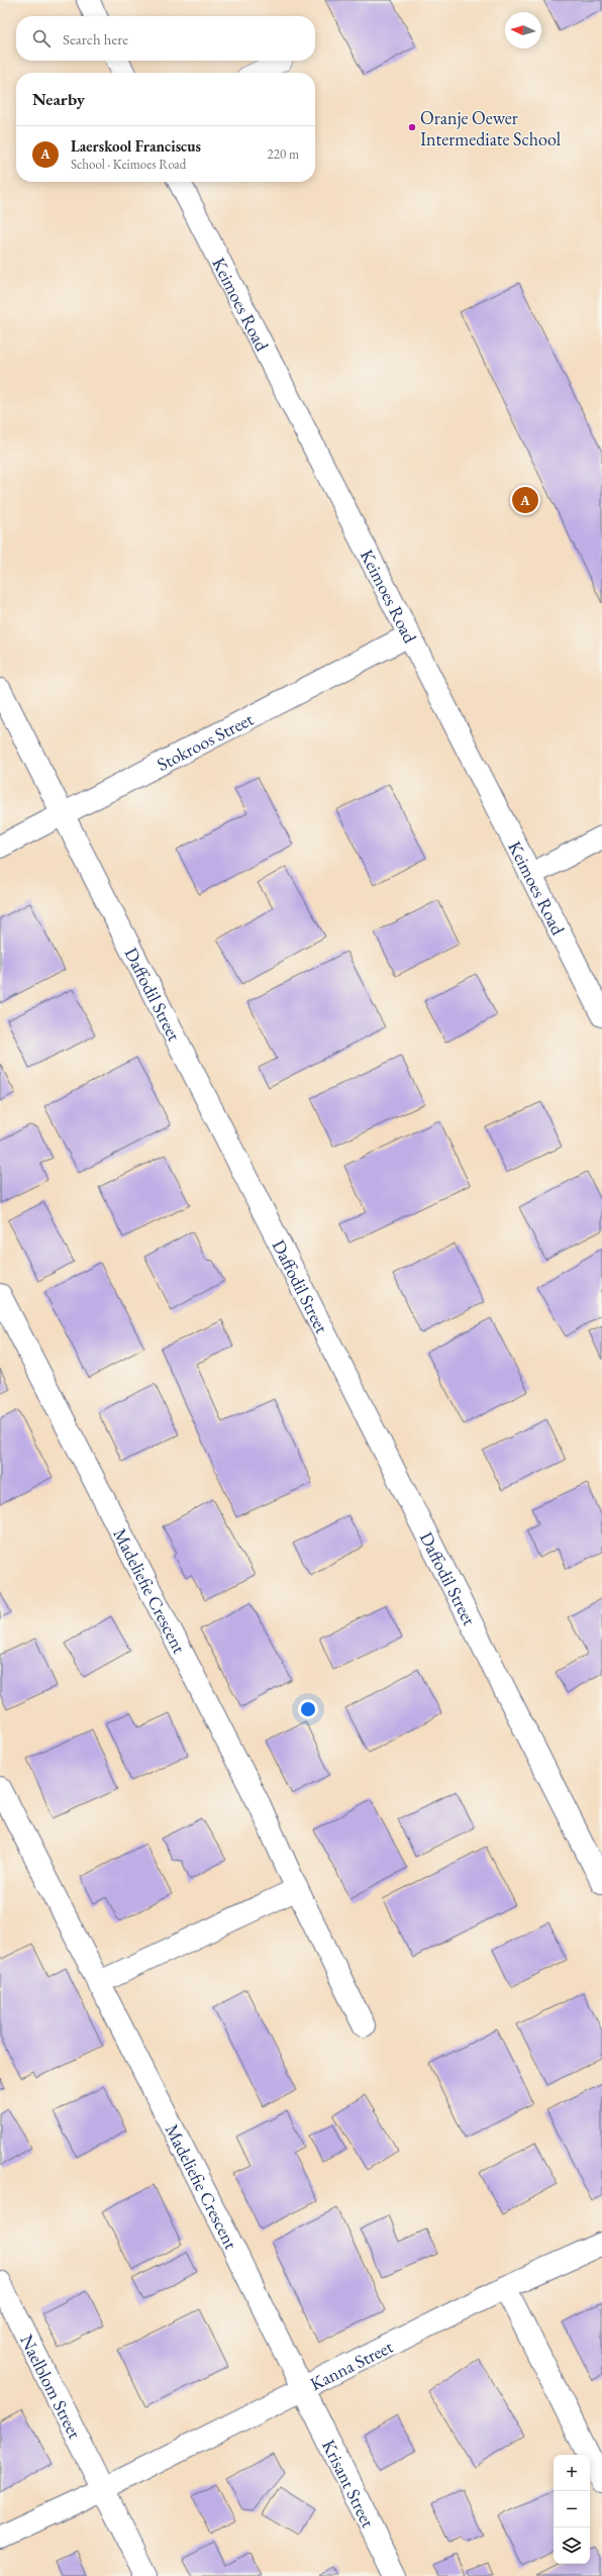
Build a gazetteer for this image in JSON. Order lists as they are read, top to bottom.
{
  "streets": {
    "street": [
      "Keimoes Road",
      "Stokroos Street",
      "Daffodil Street",
      "Madeliefie Crescent",
      "Kanna Street",
      "Naelblom Street",
      "Krisant Street"
    ]
  },
  "crossings": [
    ["Keimoes Road", "Stokroos Street"],
    ["Stokroos Street", "Daffodil Street"],
    ["Madeliefie Crescent", "Kanna Street"],
    ["Madeliefie Crescent", "Krisant Street"],
    ["Kanna Street", "Naelblom Street"],
    ["Kanna Street", "Krisant Street"]
  ],
  "places": ["Oranje Oewer Intermediate School"],
  "north": "left",
  "page": {
    "search": "Search here",
    "heading": "Nearby",
    "list": [
      {
        "mark": "A",
        "name": "Laerskool Franciscus",
        "note": "School · Keimoes Road",
        "value": "220 m"
      }
    ],
    "pins": "A",
    "map_buttons": ["+", "−"]
  }
}
